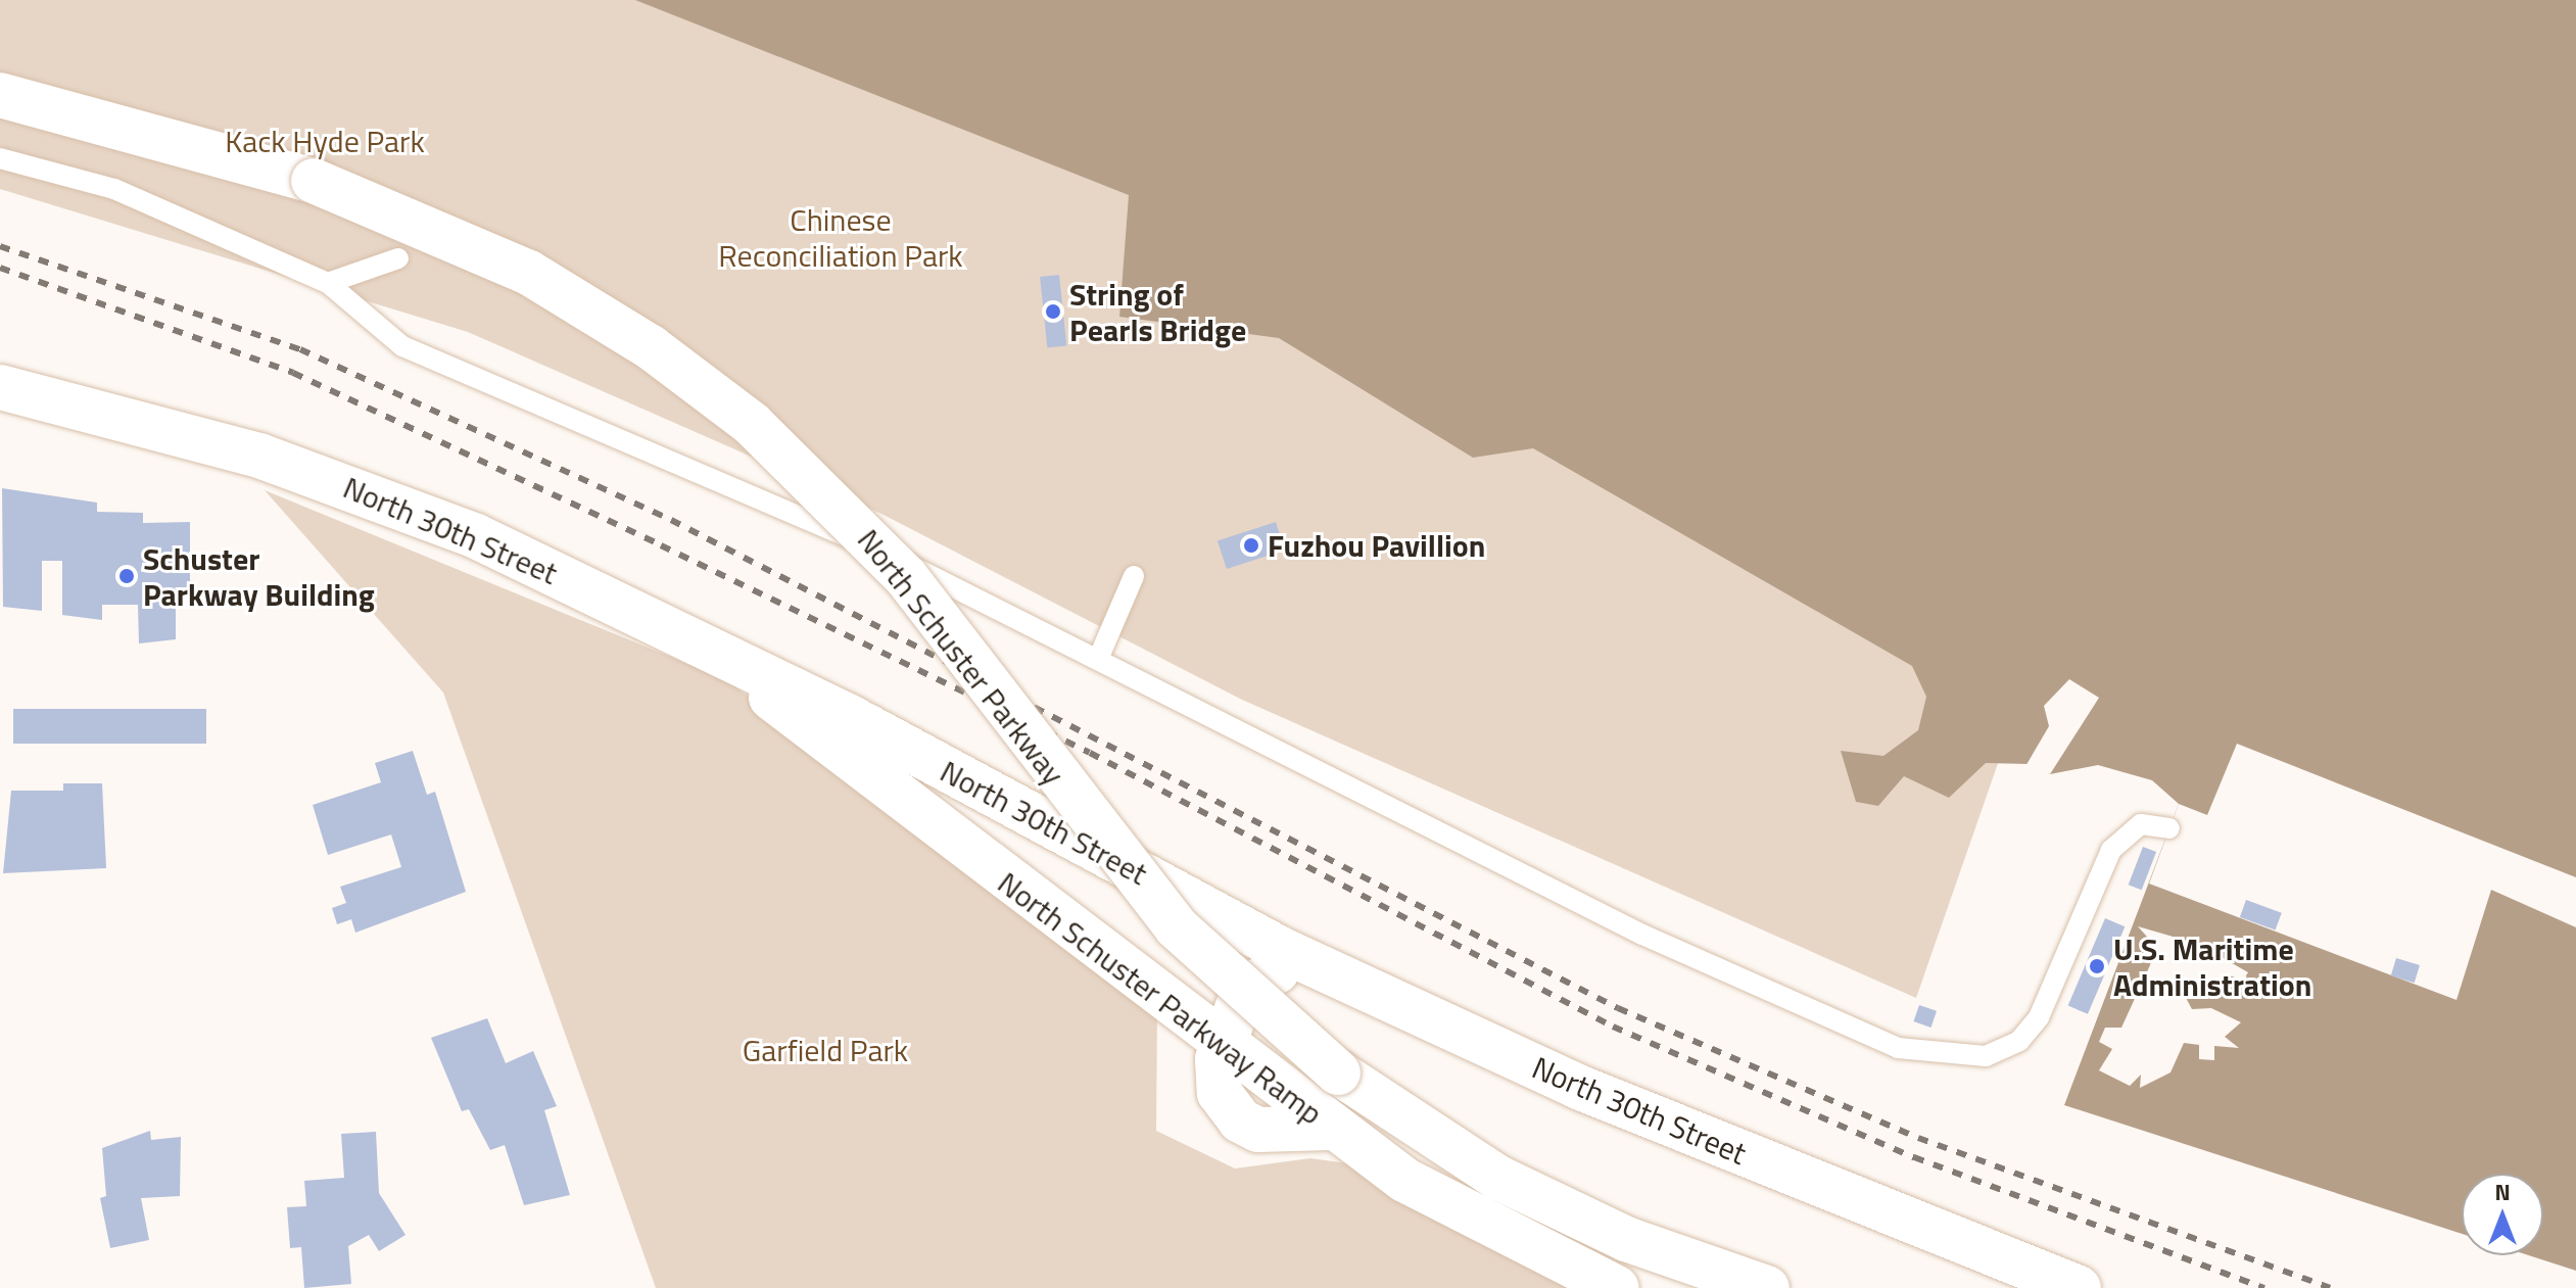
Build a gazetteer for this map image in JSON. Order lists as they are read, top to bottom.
{
  "streets": {
    "main road": ["North 30th Street", "North Schuster Parkway", "North Schuster Parkway Ramp"]
  },
  "crossings": [
    ["North 30th Street", "North Schuster Parkway Ramp"]
  ],
  "parks": ["Kack Hyde Park", "Chinese Reconciliation Park", "Garfield Park"],
  "places": [
    "String of Pearls Bridge",
    "Fuzhou Pavillion",
    "Schuster Parkway Building",
    "U.S. Maritime Administration"
  ],
  "north": "top"
}
